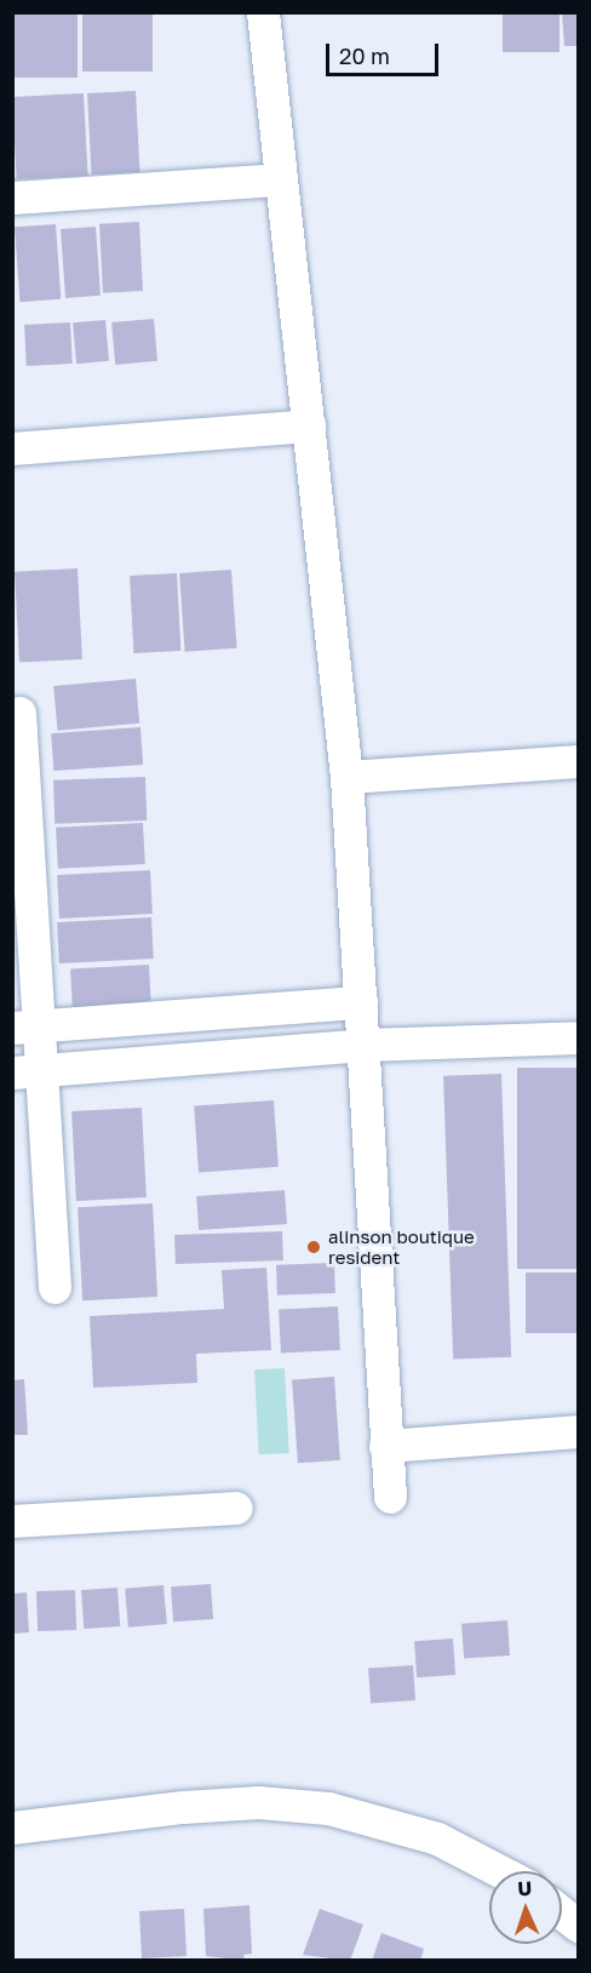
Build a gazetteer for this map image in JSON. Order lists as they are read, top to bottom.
{
  "places": ["alinson boutique resident"],
  "scale_bar": "20 m",
  "north": "top"
}
